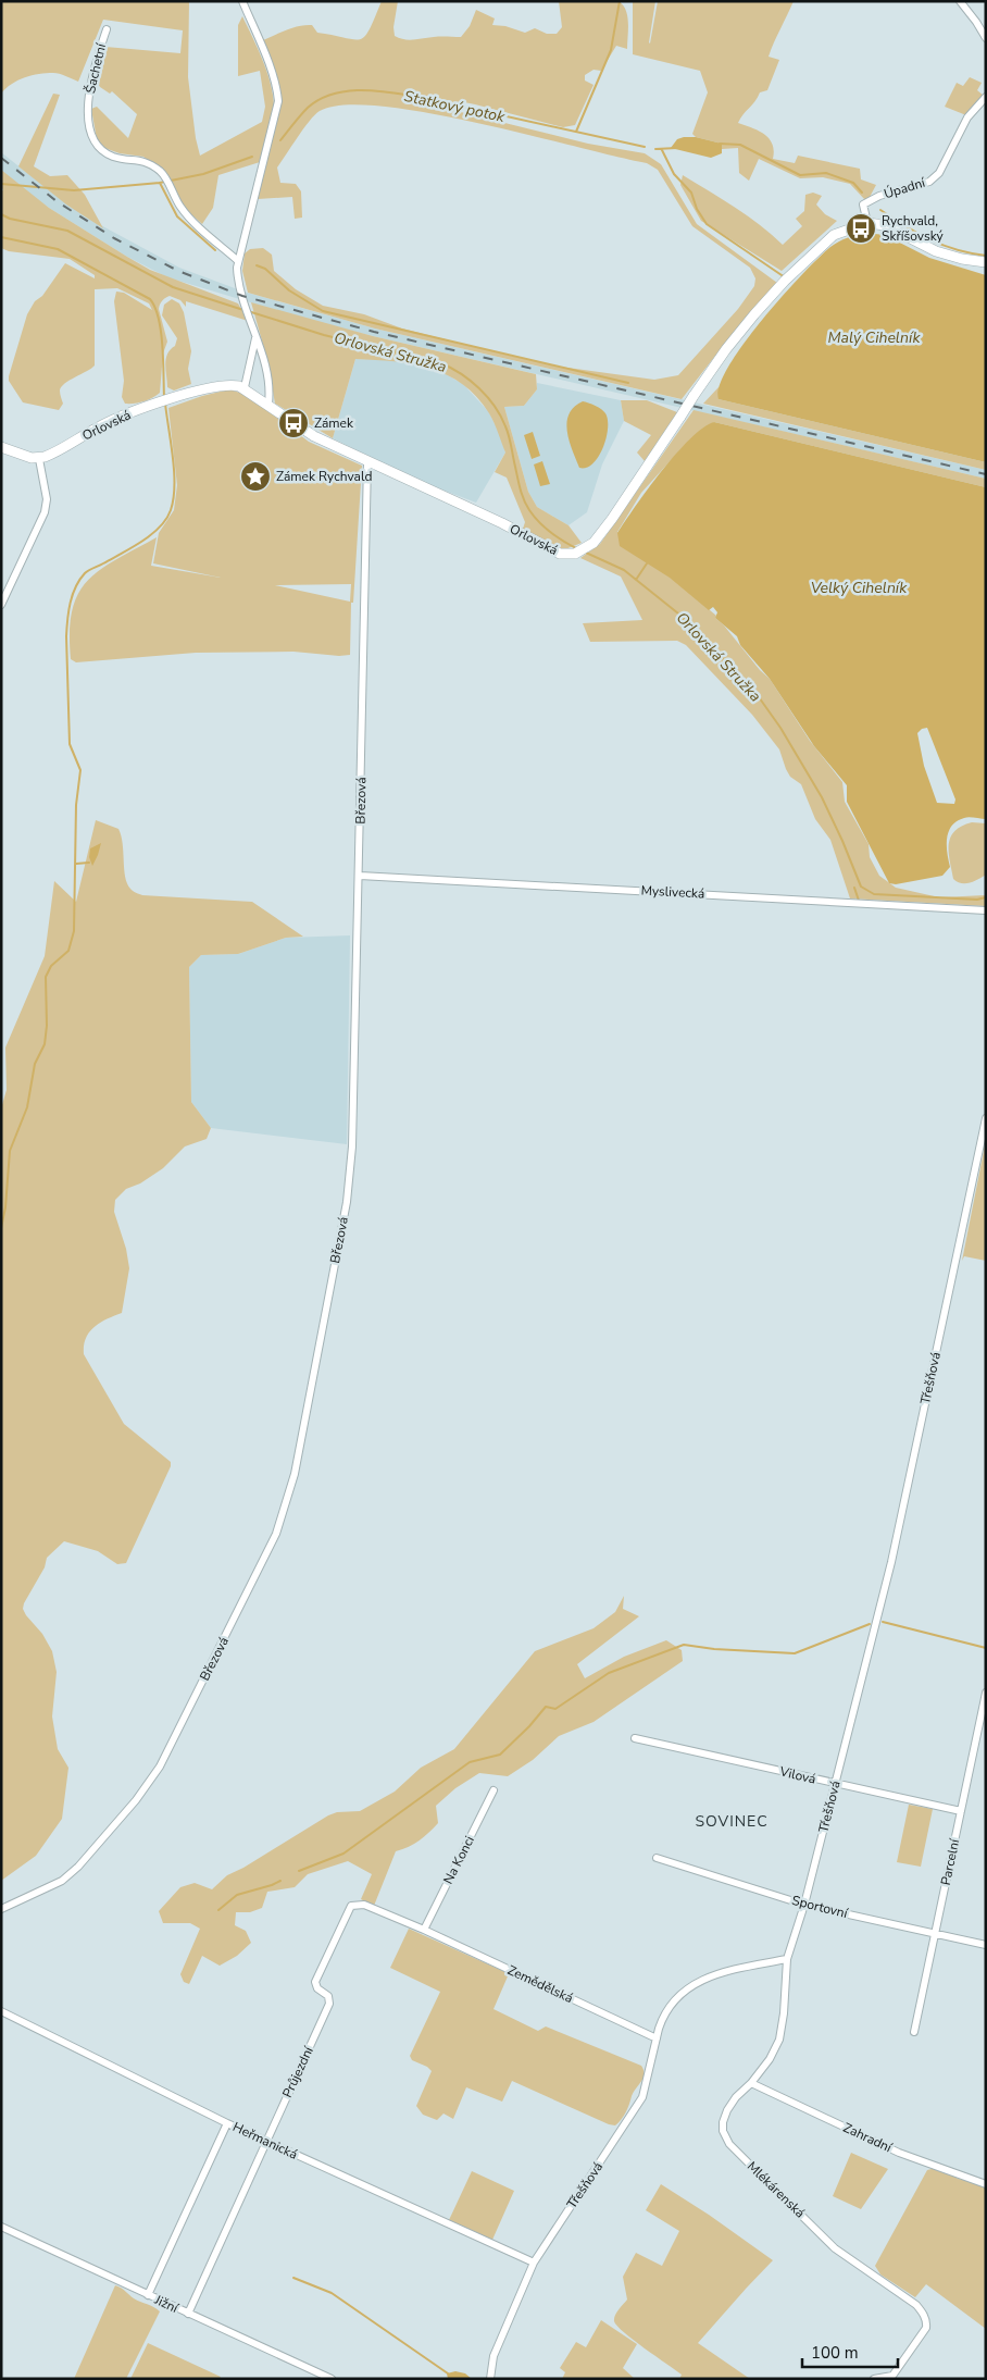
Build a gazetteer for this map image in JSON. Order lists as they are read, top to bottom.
{
  "streets": {
    "main road": ["Orlovská"],
    "street": [
      "Šachetní",
      "Úpadní",
      "Březová",
      "Myslivecká",
      "Třešňová",
      "Vilová",
      "Na Konci",
      "Parcelní",
      "Sportovní",
      "Zemědělská",
      "Průjezdní",
      "Zahradní",
      "Heřmanická",
      "Mlékárenská",
      "Jižní"
    ]
  },
  "crossings": [
    ["Úpadní", "Orlovská"],
    ["Orlovská", "Březová"],
    ["Březová", "Myslivecká"],
    ["Třešňová", "Vilová"],
    ["Třešňová", "Sportovní"],
    ["Třešňová", "Zemědělská"],
    ["Třešňová", "Heřmanická"],
    ["Třešňová", "Mlékárenská"],
    ["Vilová", "Parcelní"],
    ["Na Konci", "Zemědělská"],
    ["Na Konci", "Průjezdní"],
    ["Parcelní", "Sportovní"],
    ["Zemědělská", "Průjezdní"],
    ["Průjezdní", "Heřmanická"],
    ["Průjezdní", "Jižní"],
    ["Zahradní", "Mlékárenská"]
  ],
  "districts": ["SOVINEC"],
  "water": [
    "Statkový potok",
    "Malý Cihelník",
    "Orlovská Stružka",
    "Velký Cihelník"
  ],
  "places": {
    "bus stop": ["Rychvald, Skříšovský", "Zámek"],
    "place": ["Zámek Rychvald"]
  },
  "scale_bar": "100 m"
}
